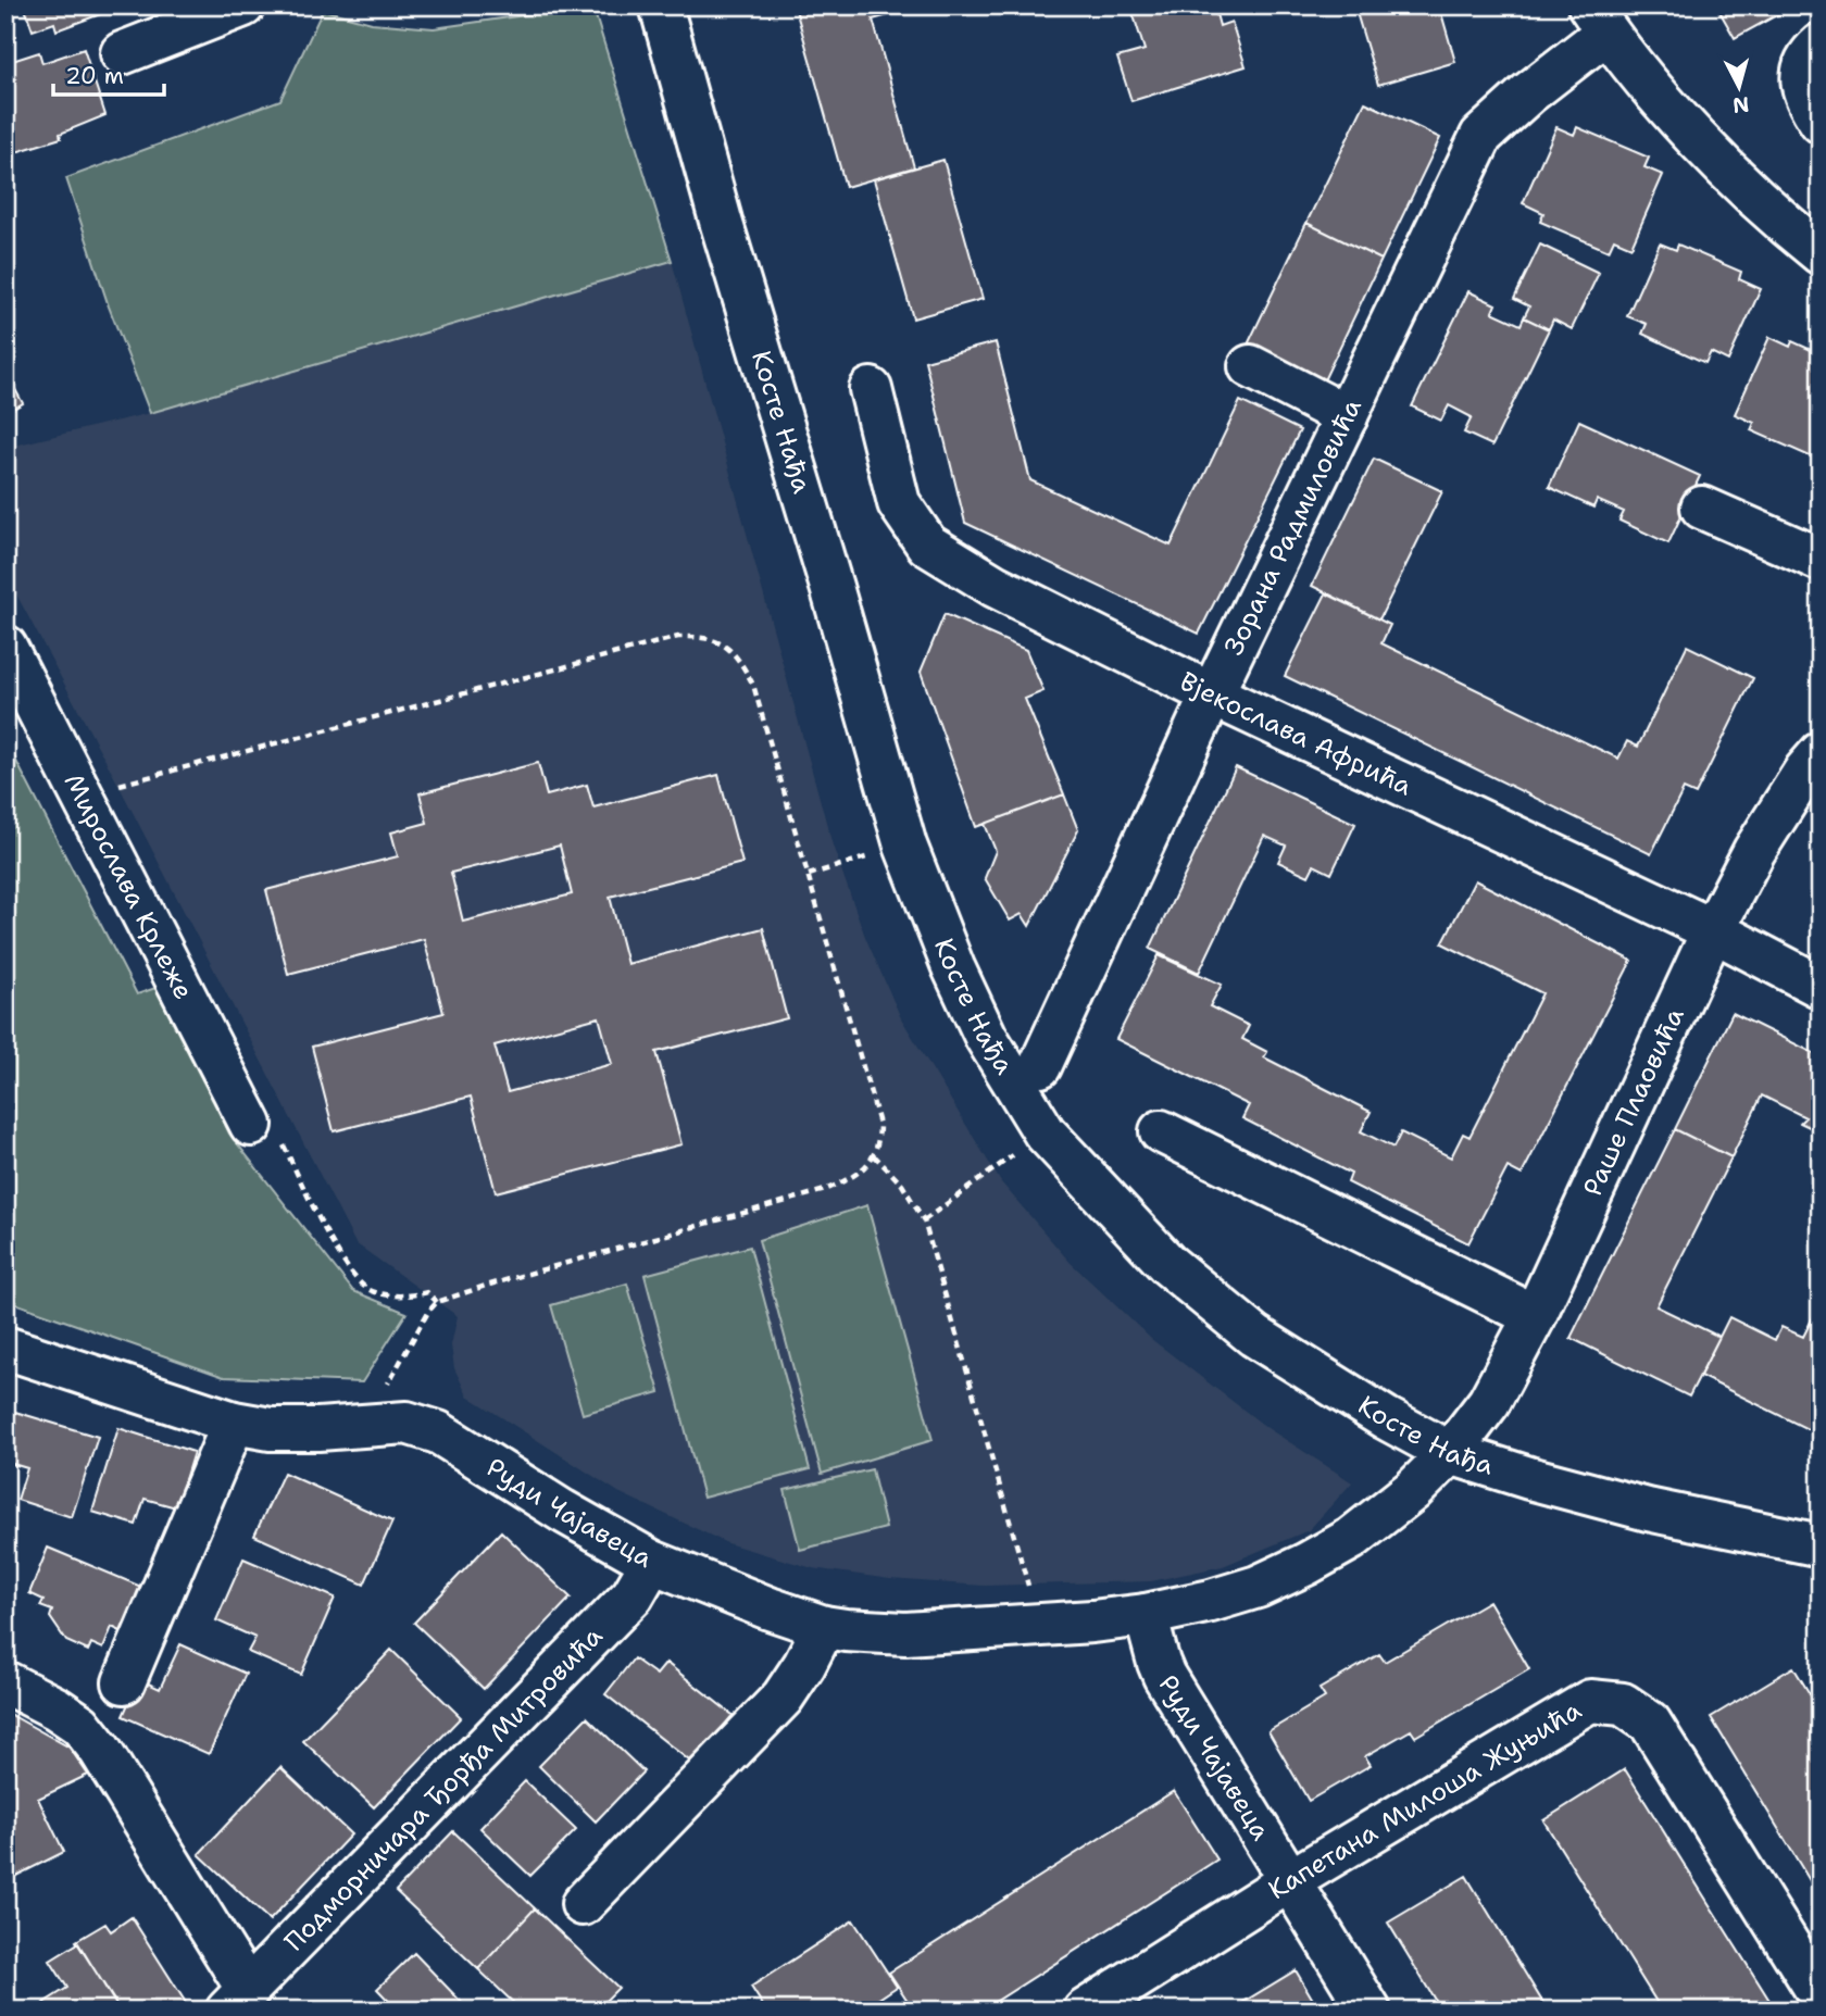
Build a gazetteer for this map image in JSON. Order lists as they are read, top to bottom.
{
  "streets": {
    "street": [
      "Косте Нађа",
      "Зорана Радмиловића",
      "Вјекослава Афрића",
      "Мирослава Крлеже",
      "Раше Плаовића",
      "Руди Чајавеца",
      "Подморничара Ђорђа Митровића",
      "Капетана Милоша Жуњића"
    ]
  },
  "crossings": [
    ["Косте Нађа", "Раше Плаовића"],
    ["Косте Нађа", "Руди Чајавеца"],
    ["Зорана Радмиловића", "Вјекослава Афрића"],
    ["Вјекослава Афрића", "Раше Плаовића"],
    ["Раше Плаовића", "Руди Чајавеца"],
    ["Руди Чајавеца", "Подморничара Ђорђа Митровића"],
    ["Руди Чајавеца", "Капетана Милоша Жуњића"]
  ],
  "scale_bar": "20 m",
  "north": "bottom"
}
